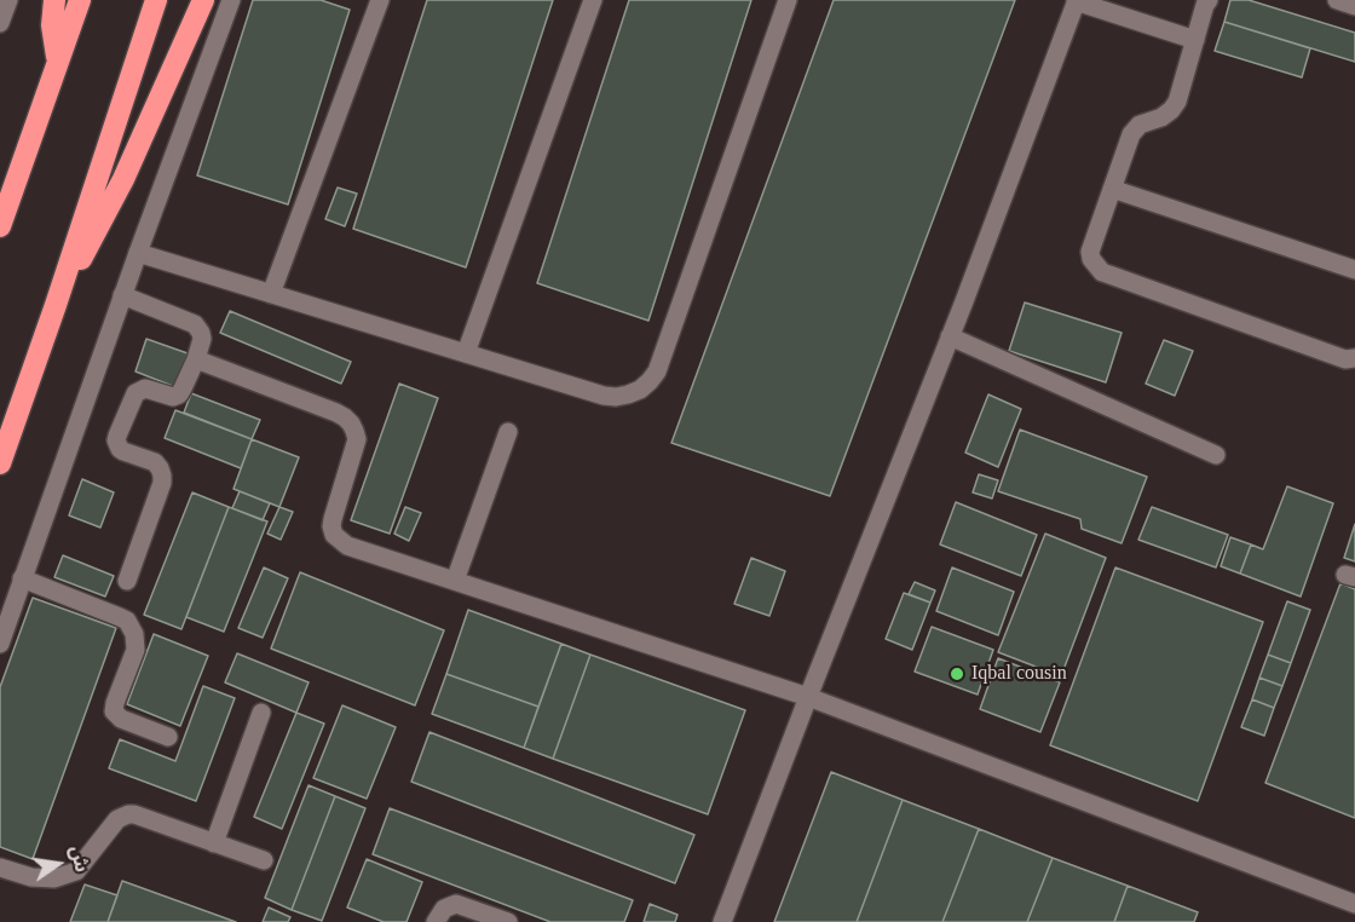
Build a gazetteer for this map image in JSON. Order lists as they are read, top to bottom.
{
  "places": ["Iqbal cousin"],
  "north": "right"
}
